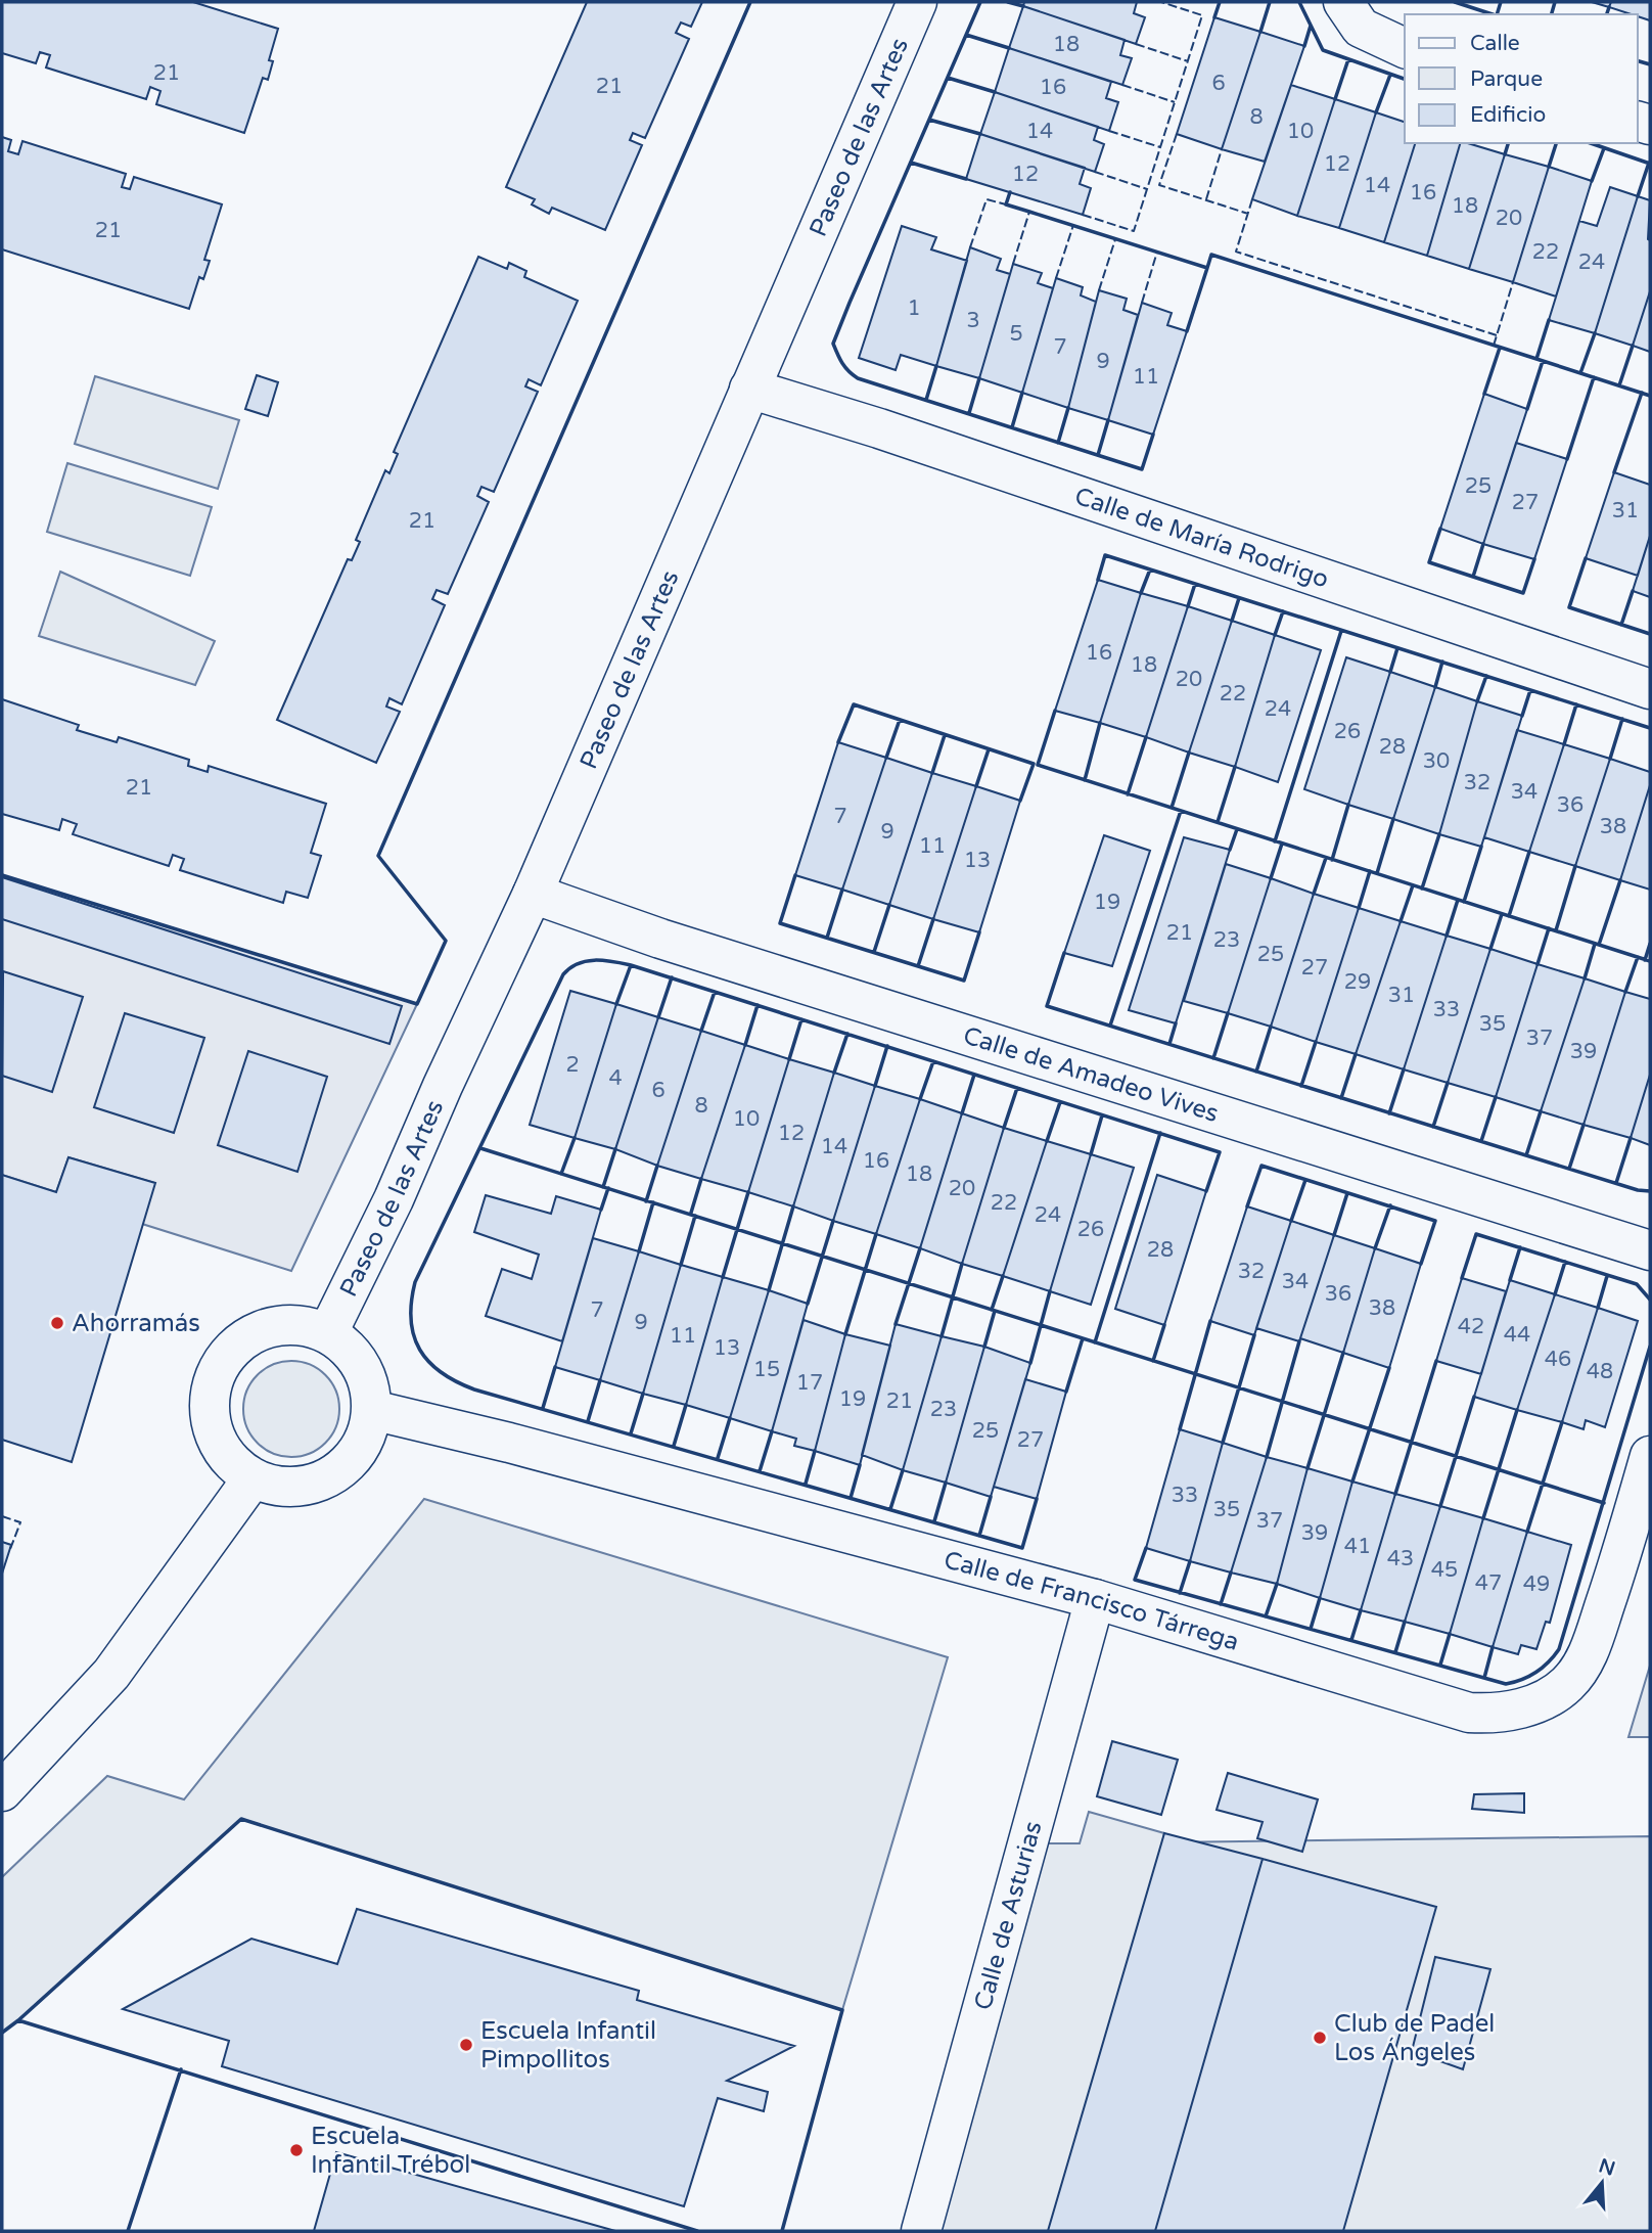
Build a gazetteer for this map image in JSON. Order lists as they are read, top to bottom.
{
  "streets": {
    "street": [
      "Paseo de las Artes",
      "Calle de María Rodrigo",
      "Calle de Amadeo Vives",
      "Calle de Francisco Tárrega",
      "Calle de Asturias"
    ]
  },
  "crossings": [
    ["Paseo de las Artes", "Calle de María Rodrigo"],
    ["Paseo de las Artes", "Calle de Amadeo Vives"],
    ["Paseo de las Artes", "Calle de Francisco Tárrega"],
    ["Calle de Francisco Tárrega", "Calle de Asturias"]
  ],
  "places": [
    "Ahorramás",
    "Club de Padel Los Ángeles",
    "Escuela Infantil Pimpollitos",
    "Escuela Infantil Trébol"
  ],
  "house_numbers": [
    "18",
    "21",
    "6",
    "21",
    "16",
    "8",
    "14",
    "10",
    "12",
    "12",
    "14",
    "16",
    "18",
    "20",
    "21",
    "22",
    "24",
    "1",
    "3",
    "5",
    "7",
    "9",
    "11",
    "25",
    "27",
    "31",
    "21",
    "16",
    "18",
    "20",
    "22",
    "24",
    "26",
    "28",
    "30",
    "32",
    "21",
    "34",
    "36",
    "7",
    "38",
    "9",
    "11",
    "13",
    "19",
    "21",
    "23",
    "25",
    "27",
    "29",
    "31",
    "33",
    "35",
    "37",
    "39",
    "2",
    "4",
    "6",
    "8",
    "10",
    "12",
    "14",
    "16",
    "18",
    "20",
    "22",
    "24",
    "26",
    "28",
    "32",
    "34",
    "36",
    "38",
    "7",
    "9",
    "42",
    "44",
    "11",
    "13",
    "46",
    "15",
    "48",
    "17",
    "19",
    "21",
    "23",
    "25",
    "27",
    "33",
    "35",
    "37",
    "39",
    "41",
    "43",
    "45",
    "47",
    "49"
  ],
  "legend": ["Calle", "Parque", "Edificio"],
  "north": "top"
}
